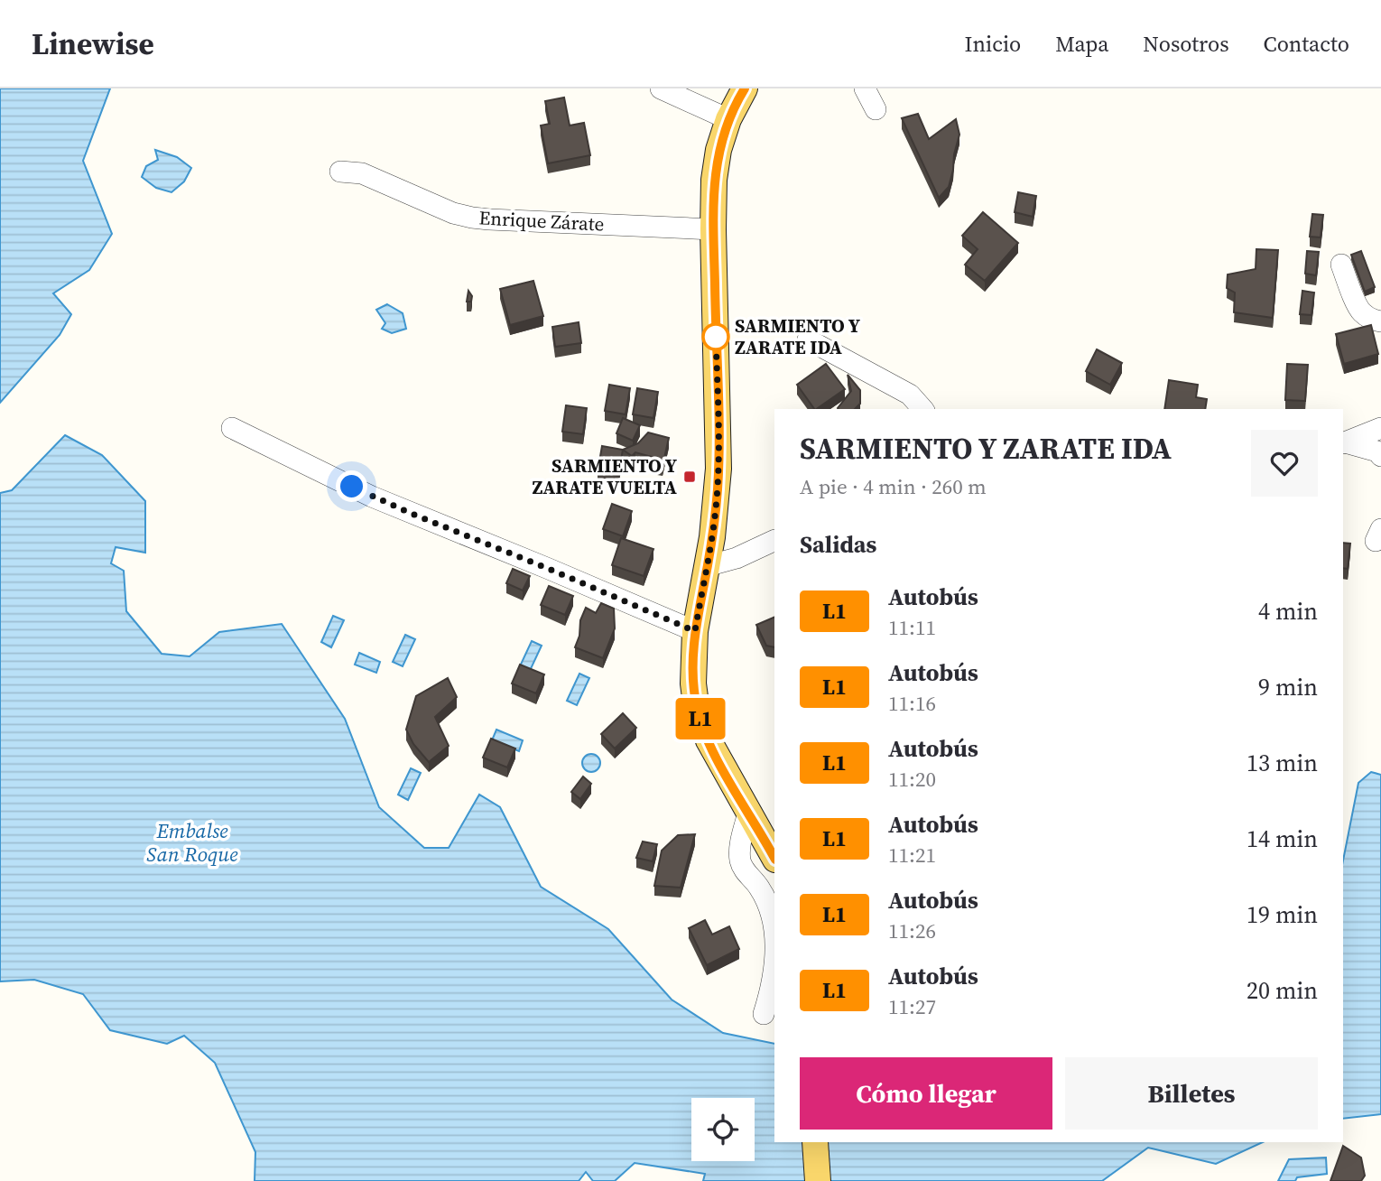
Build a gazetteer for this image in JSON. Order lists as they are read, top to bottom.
{
  "streets": {
    "street": ["Enrique Zárate"]
  },
  "water": ["Embalse San Roque"],
  "places": {
    "other": ["SARMIENTO Y ZARATE IDA"],
    "transit": ["SARMIENTO Y ZARATE VUELTA"]
  },
  "lines": ["bus line L1"],
  "page": {
    "header": "Linewise",
    "nav": [
      "Inicio",
      "Mapa",
      "Nosotros",
      "Contacto"
    ],
    "on_map": "L1",
    "heading": [
      ["SARMIENTO Y ZARATE IDA", "A pie · 4 min · 260 m"],
      "Salidas"
    ],
    "list": [
      {
        "mark": "L1",
        "name": "Autobús",
        "note": "11:11",
        "value": "4 min"
      },
      {
        "mark": "L1",
        "name": "Autobús",
        "note": "11:16",
        "value": "9 min"
      },
      {
        "mark": "L1",
        "name": "Autobús",
        "note": "11:20",
        "value": "13 min"
      },
      {
        "mark": "L1",
        "name": "Autobús",
        "note": "11:21",
        "value": "14 min"
      },
      {
        "mark": "L1",
        "name": "Autobús",
        "note": "11:26",
        "value": "19 min"
      },
      {
        "mark": "L1",
        "name": "Autobús",
        "note": "11:27",
        "value": "20 min"
      }
    ],
    "buttons": ["Cómo llegar", "Billetes"]
  }
}
